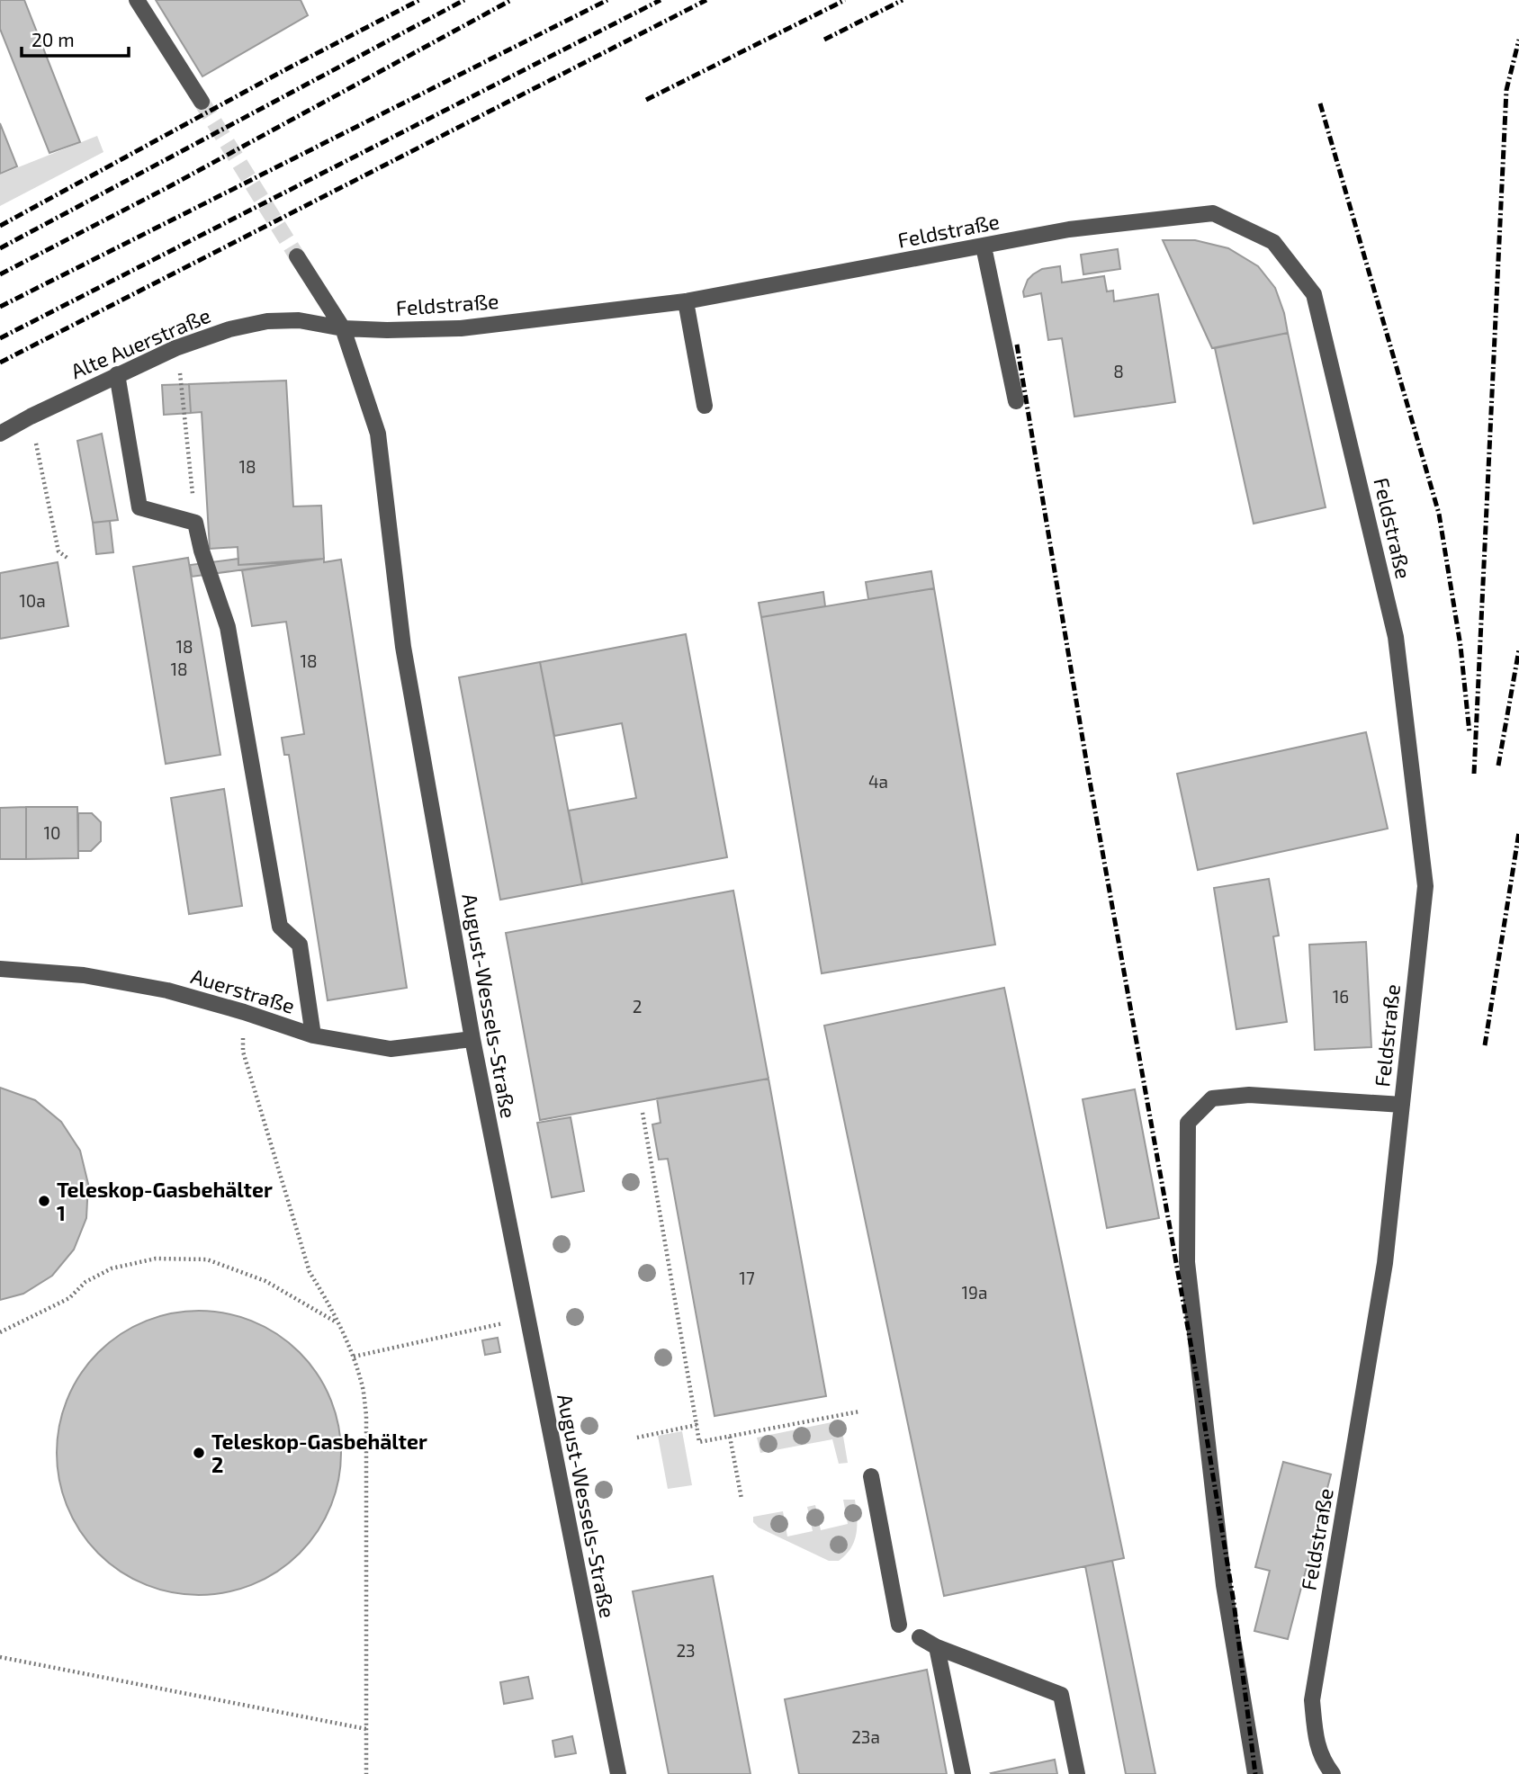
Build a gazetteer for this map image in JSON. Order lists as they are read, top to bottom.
{
  "streets": {
    "street": [
      "Feldstraße",
      "Alte Auerstraße",
      "Auerstraße",
      "August-Wessels-Straße"
    ]
  },
  "crossings": [
    ["Feldstraße", "Alte Auerstraße"],
    ["Feldstraße", "August-Wessels-Straße"],
    ["Alte Auerstraße", "August-Wessels-Straße"],
    ["Auerstraße", "August-Wessels-Straße"]
  ],
  "places": ["Teleskop-Gasbehälter 1", "Teleskop-Gasbehälter 2"],
  "house_numbers": [
    "8",
    "18",
    "10a",
    "18",
    "18",
    "18",
    "4a",
    "10",
    "16",
    "2",
    "17",
    "19a",
    "23",
    "23a"
  ],
  "scale_bar": "20 m"
}
